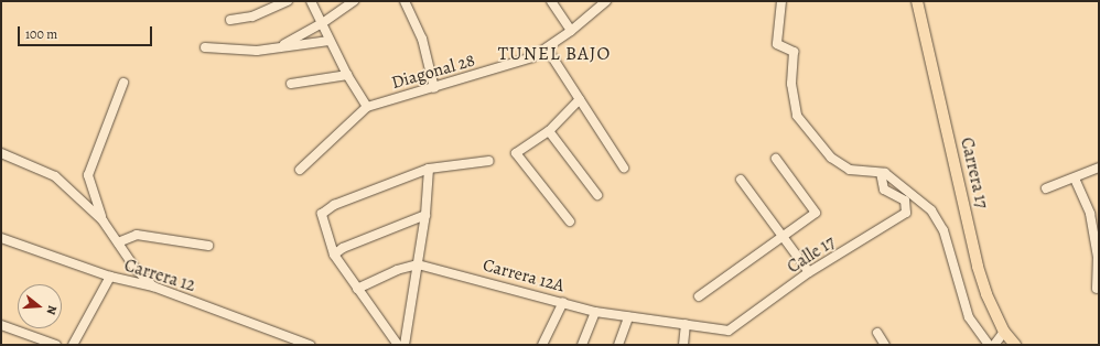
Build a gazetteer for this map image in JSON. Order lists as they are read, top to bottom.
{
  "streets": {
    "main road": ["Carrera 17"],
    "street": [
      "Diagonal 28",
      "Calle 17",
      "Carrera 12",
      "Carrera 12A"
    ]
  },
  "crossings": [
    ["Calle 17", "Carrera 12A"]
  ],
  "districts": ["TUNEL BAJO"],
  "scale_bar": "100 m",
  "north": "right"
}
